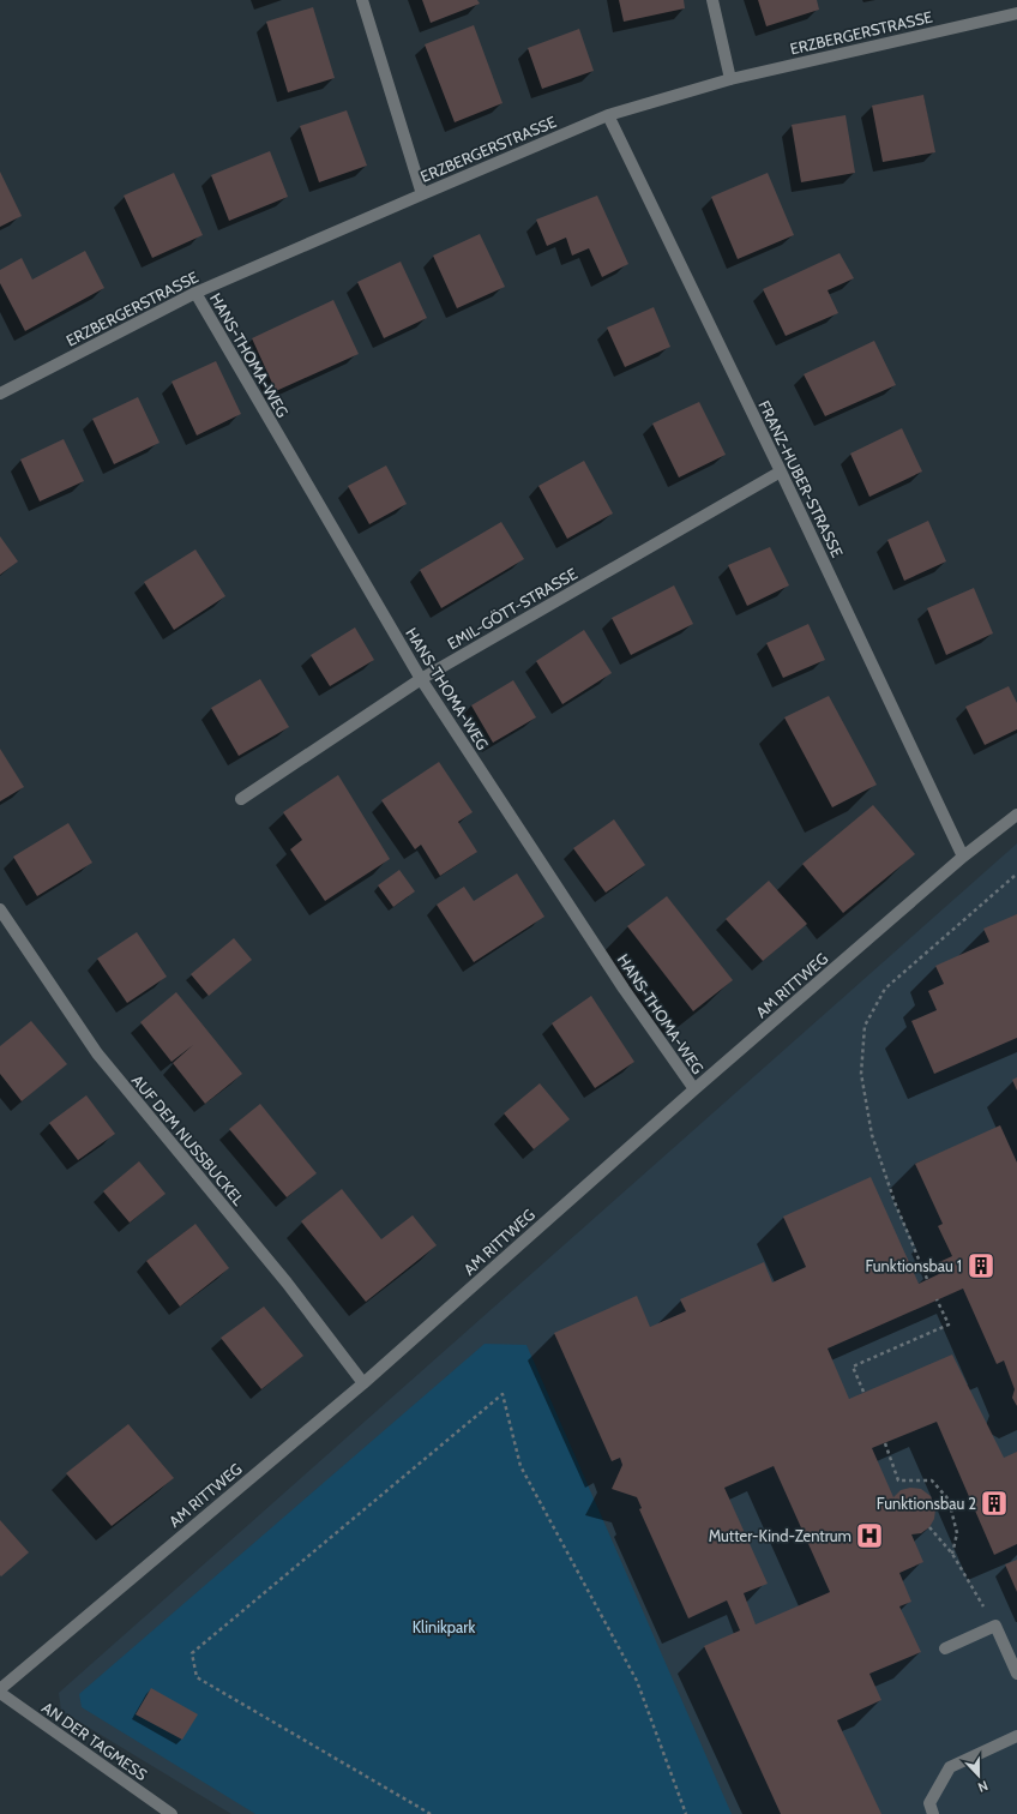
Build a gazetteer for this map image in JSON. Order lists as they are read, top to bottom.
{
  "streets": {
    "street": [
      "ERZBERGERSTRASSE",
      "HANS-THOMA-WEG",
      "FRANZ-HUBER-STRASSE",
      "EMIL-GÖTT-STRASSE",
      "AM RITTWEG",
      "AUF DEM NUSSBUCKEL",
      "AN DER TAGMESS"
    ]
  },
  "crossings": [
    ["ERZBERGERSTRASSE", "HANS-THOMA-WEG"],
    ["ERZBERGERSTRASSE", "FRANZ-HUBER-STRASSE"],
    ["HANS-THOMA-WEG", "EMIL-GÖTT-STRASSE"],
    ["HANS-THOMA-WEG", "AM RITTWEG"],
    ["FRANZ-HUBER-STRASSE", "EMIL-GÖTT-STRASSE"],
    ["FRANZ-HUBER-STRASSE", "AM RITTWEG"],
    ["AM RITTWEG", "AUF DEM NUSSBUCKEL"]
  ],
  "parks": ["Klinikpark"],
  "places": {
    "building": ["Funktionsbau 1", "Funktionsbau 2"],
    "hospital": ["Mutter-Kind-Zentrum"]
  },
  "north": "bottom"
}
